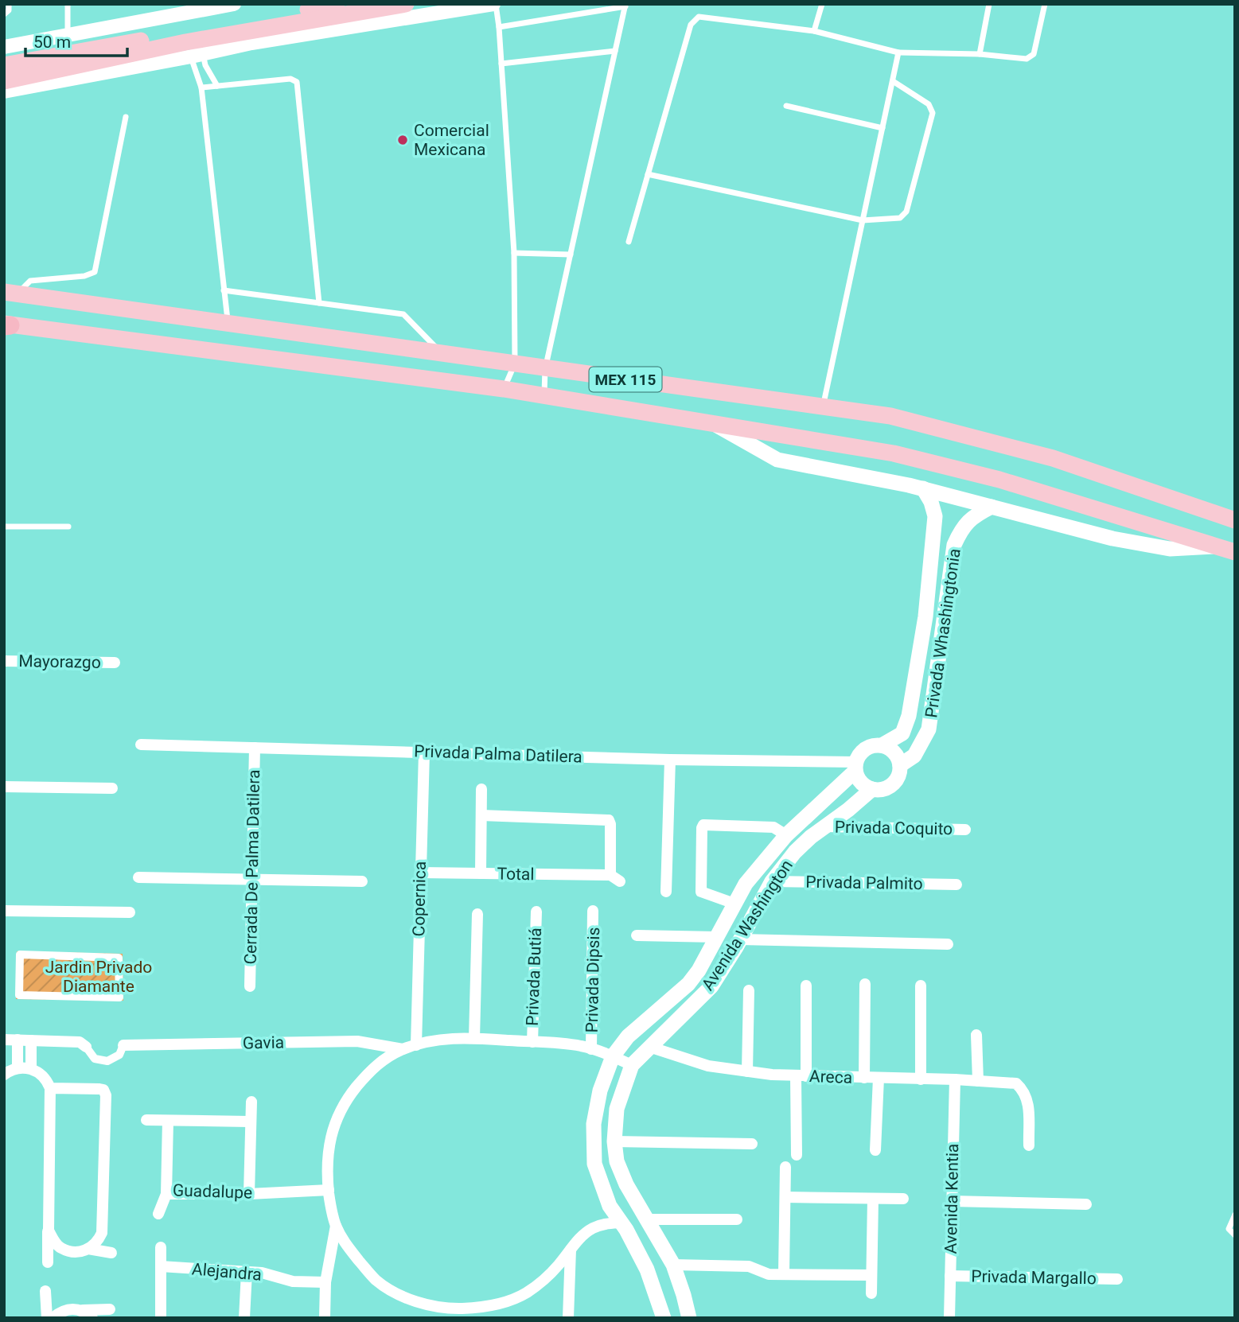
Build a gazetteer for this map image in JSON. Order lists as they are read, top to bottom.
{
  "streets": {
    "main road": ["MEX 115", "Privada Whashingtonia", "Avenida Washington"],
    "street": [
      "Mayorazgo",
      "Privada Palma Datilera",
      "Privada Coquito",
      "Cerrada De Palma Datilera",
      "Total",
      "Privada Palmito",
      "Copernica",
      "Privada Butiá",
      "Privada Dipsis",
      "Gavia",
      "Areca",
      "Guadalupe",
      "Avenida Kentia",
      "Alejandra",
      "Privada Margallo"
    ]
  },
  "crossings": [
    ["Privada Whashingtonia", "Privada Palma Datilera"],
    ["Privada Whashingtonia", "Avenida Washington"],
    ["Privada Palma Datilera", "Cerrada De Palma Datilera"],
    ["Privada Palma Datilera", "Copernica"],
    ["Privada Palma Datilera", "Avenida Washington"],
    ["Privada Coquito", "Avenida Washington"],
    ["Total", "Copernica"],
    ["Privada Palmito", "Avenida Washington"],
    ["Avenida Washington", "Areca"],
    ["Areca", "Avenida Kentia"],
    ["Avenida Kentia", "Privada Margallo"]
  ],
  "parks": ["Jardin Privado Diamante"],
  "places": ["Comercial Mexicana"],
  "scale_bar": "50 m"
}
